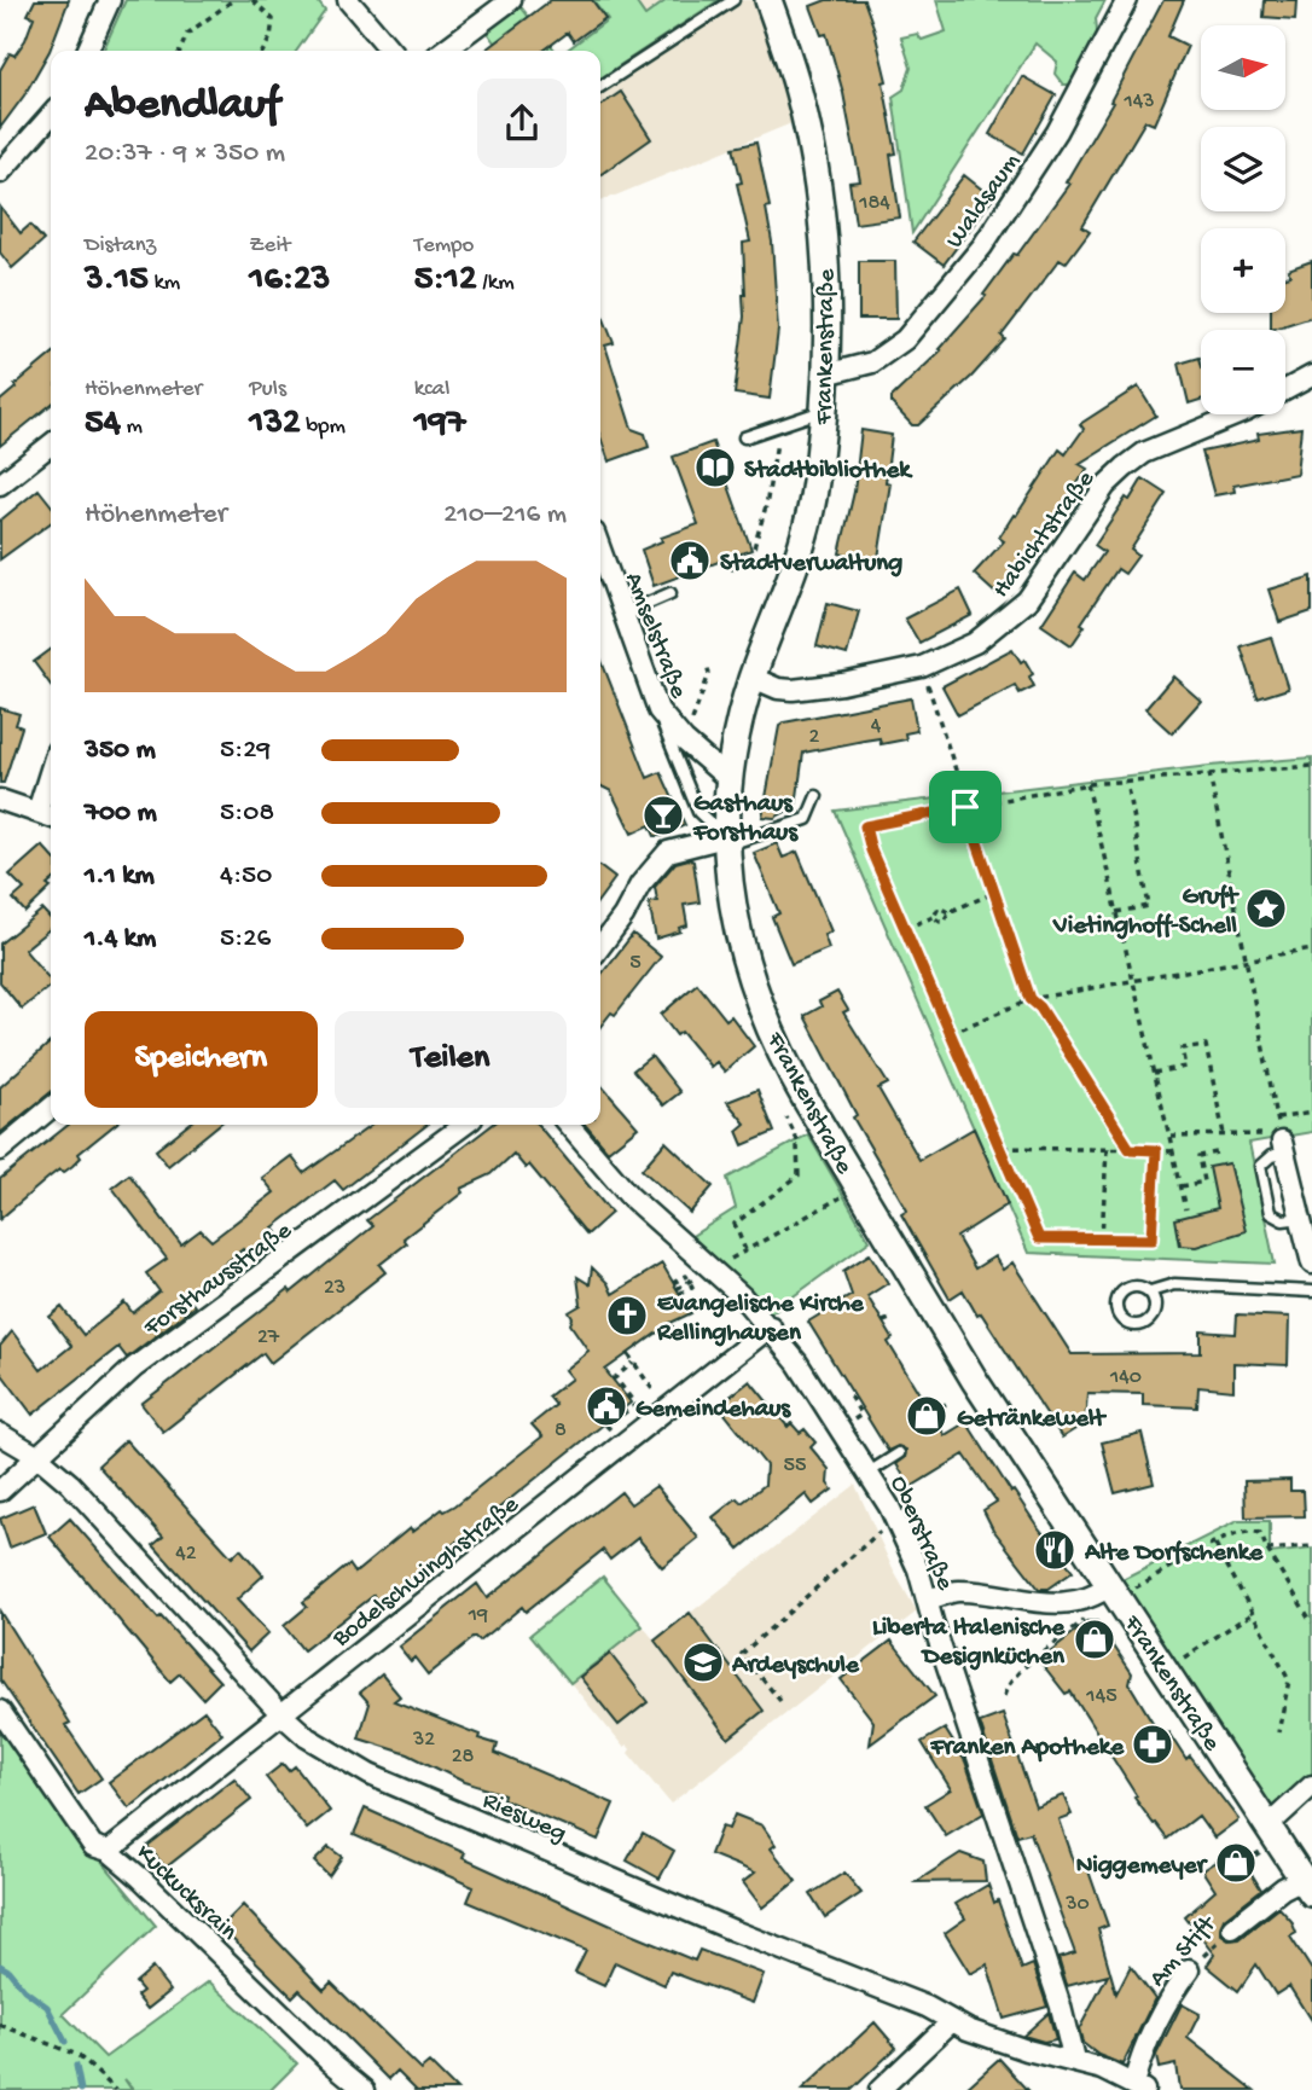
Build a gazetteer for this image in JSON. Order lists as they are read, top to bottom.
{
  "streets": {
    "main road": ["Frankenstraße"],
    "street": [
      "Waldsaum",
      "Habichtstraße",
      "Amselstraße",
      "Forsthausstraße",
      "Oberstraße",
      "Bodelschwinghstraße",
      "Riesweg",
      "Kuckucksrain",
      "Am Stift"
    ]
  },
  "crossings": [
    ["Waldsaum", "Frankenstraße"],
    ["Frankenstraße", "Habichtstraße"],
    ["Frankenstraße", "Amselstraße"],
    ["Frankenstraße", "Am Stift"],
    ["Forsthausstraße", "Riesweg"],
    ["Oberstraße", "Bodelschwinghstraße"],
    ["Oberstraße", "Riesweg"],
    ["Bodelschwinghstraße", "Riesweg"],
    ["Bodelschwinghstraße", "Kuckucksrain"],
    ["Riesweg", "Am Stift"]
  ],
  "places": {
    "library": ["Stadtbibliothek"],
    "public building": ["Stadtverwaltung", "Gemeindehaus"],
    "bar": ["Gasthaus Forsthaus"],
    "place": ["Gruft Vietinghoff-Schell"],
    "church": ["Evangelische Kirche Rellinghausen"],
    "shop": ["Getränkewelt", "Liberta Italenische Designküchen", "Niggemeyer"],
    "restaurant": ["Alte Dorfschenke"],
    "school or university": ["Ardeyschule"],
    "pharmacy": ["Franken Apotheke"]
  },
  "house_numbers": [
    "143",
    "184",
    "4",
    "2",
    "5",
    "23",
    "27",
    "140",
    "8",
    "55",
    "42",
    "19",
    "145",
    "32",
    "28",
    "30"
  ],
  "north": "right",
  "page": {
    "map_buttons": ["+", "−"],
    "heading": ["Abendlauf", "20:37 · 9 × 350 m"],
    "stats": [
      ["Distanz", "3.15 km"],
      ["Zeit", "16:23"],
      ["Tempo", "5:12 /km"],
      ["Höhenmeter", "54 m"],
      ["Puls", "132 bpm"],
      ["kcal", "197"]
    ],
    "chart": ["Höhenmeter", "210–216 m"],
    "list": [
      {
        "name": "350 m",
        "note": "5:29"
      },
      {
        "name": "700 m",
        "note": "5:08"
      },
      {
        "name": "1.1 km",
        "note": "4:50"
      },
      {
        "name": "1.4 km",
        "note": "5:26"
      }
    ],
    "buttons": ["Speichern", "Teilen"]
  }
}
